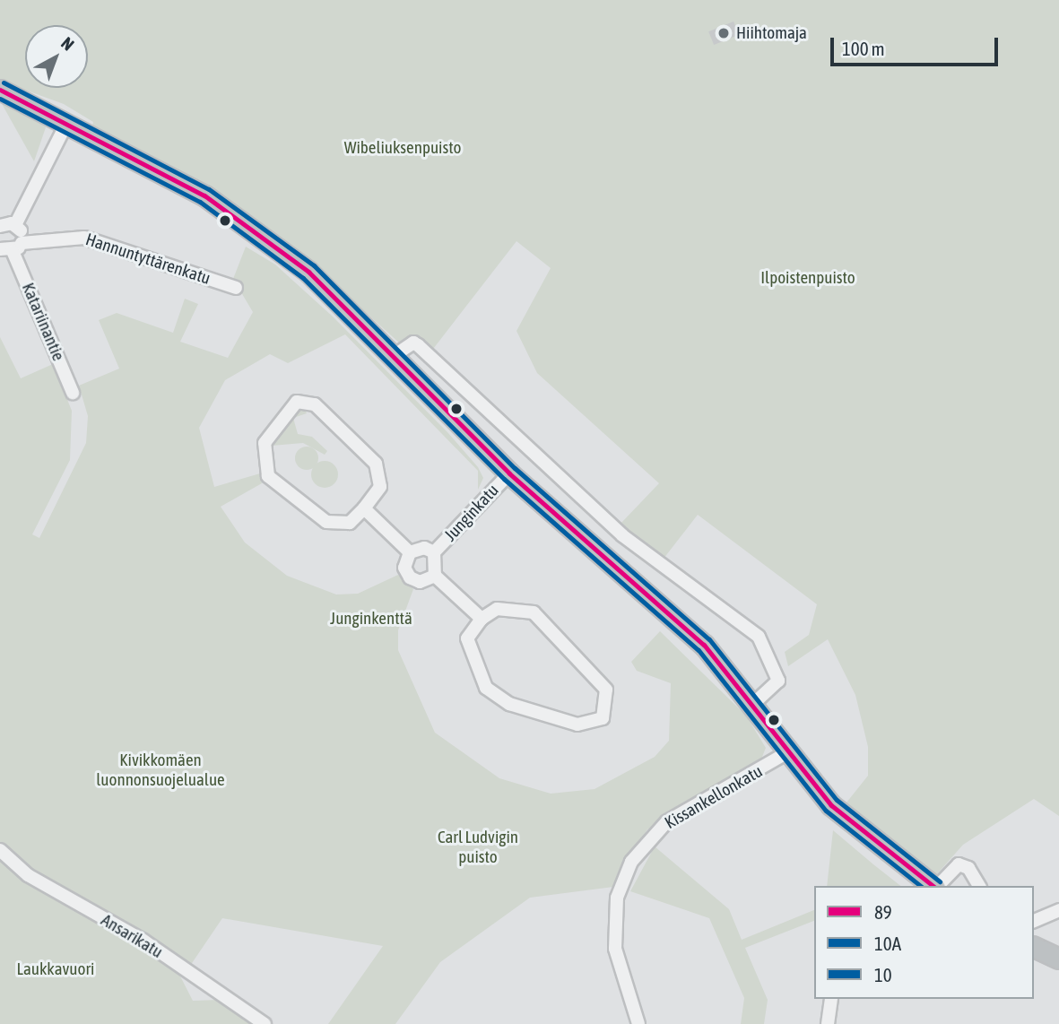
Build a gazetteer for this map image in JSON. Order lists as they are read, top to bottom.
{
  "streets": {
    "street": [
      "Hannuntyttärenkatu",
      "Katariinantie",
      "Junginkatu",
      "Kissankellonkatu",
      "Ansarikatu"
    ]
  },
  "crossings": [
    ["Hannuntyttärenkatu", "Katariinantie"]
  ],
  "parks": [
    "Wibeliuksenpuisto",
    "Ilpoistenpuisto",
    "Junginkenttä",
    "Kivikkomäen luonnonsuojelualue",
    "Carl Ludvigin puisto",
    "Laukkavuori"
  ],
  "places": ["Hiihtomaja"],
  "lines": ["transit line 10", "transit line 89", "transit line 10A"],
  "legend": ["89", "10A", "10"],
  "scale_bar": "100 m",
  "north": "top right"
}
